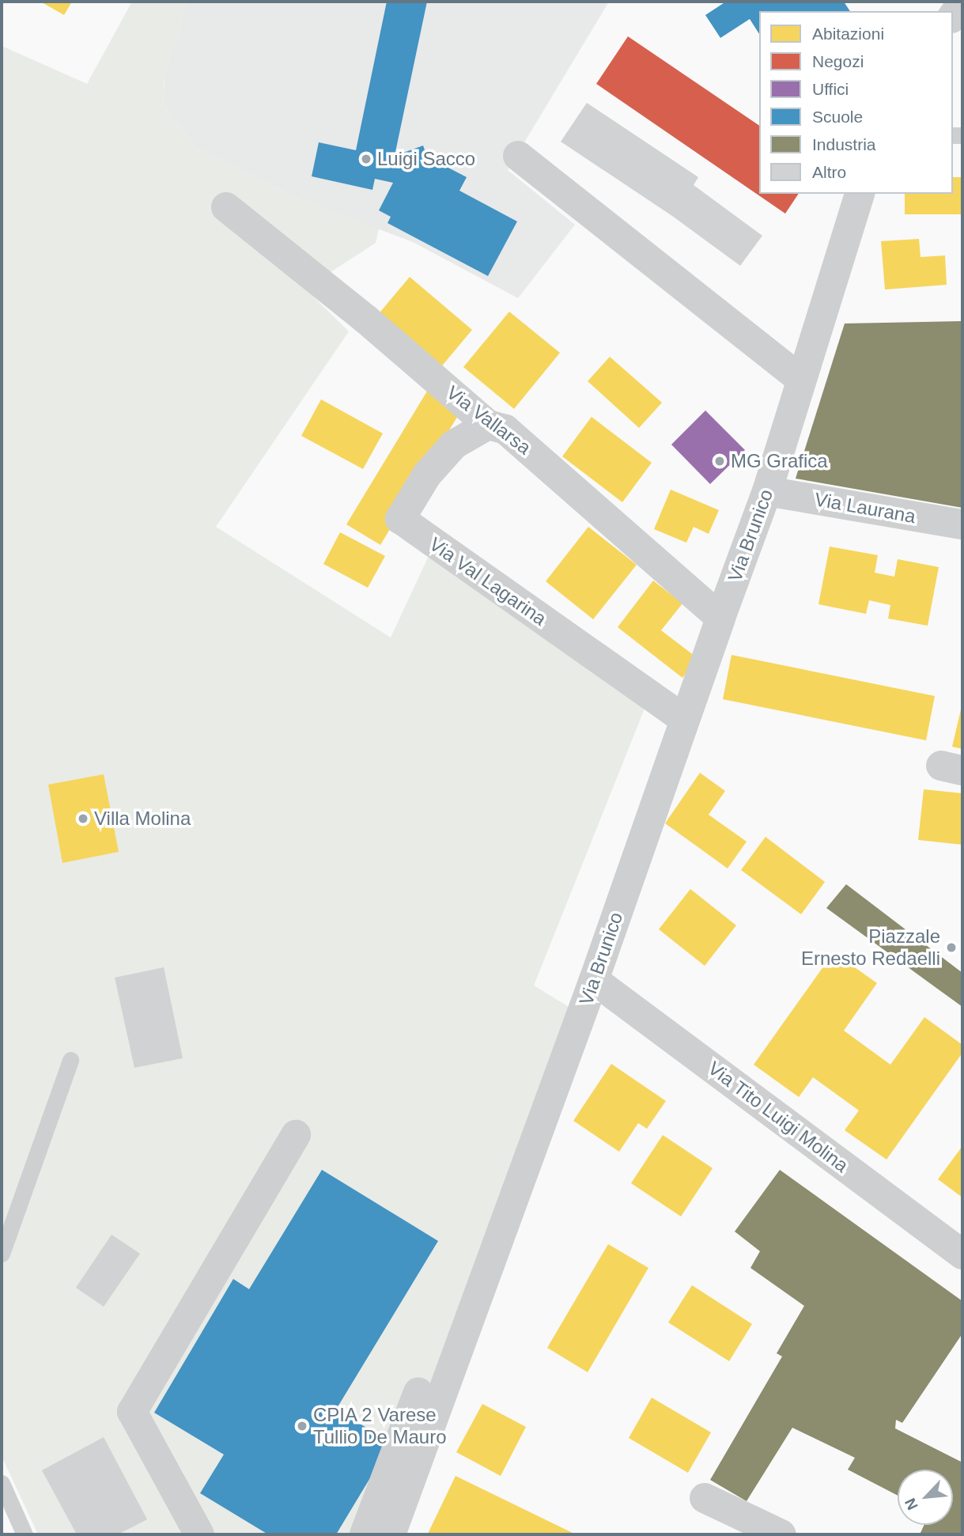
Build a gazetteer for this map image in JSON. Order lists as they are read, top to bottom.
{
  "streets": {
    "street": [
      "Via Vallarsa",
      "Via Laurana",
      "Via Brunico",
      "Via Val Lagarina",
      "Via Tito Luigi Molina"
    ]
  },
  "crossings": [
    ["Via Vallarsa", "Via Brunico"],
    ["Via Vallarsa", "Via Val Lagarina"],
    ["Via Laurana", "Via Brunico"],
    ["Via Brunico", "Via Val Lagarina"],
    ["Via Brunico", "Via Tito Luigi Molina"]
  ],
  "places": [
    "Luigi Sacco",
    "MG Grafica",
    "Villa Molina",
    "Piazzale Ernesto Redaelli",
    "CPIA 2 Varese Tullio De Mauro"
  ],
  "legend": [
    "Abitazioni",
    "Negozi",
    "Uffici",
    "Scuole",
    "Industria",
    "Altro"
  ],
  "north": "bottom left"
}
